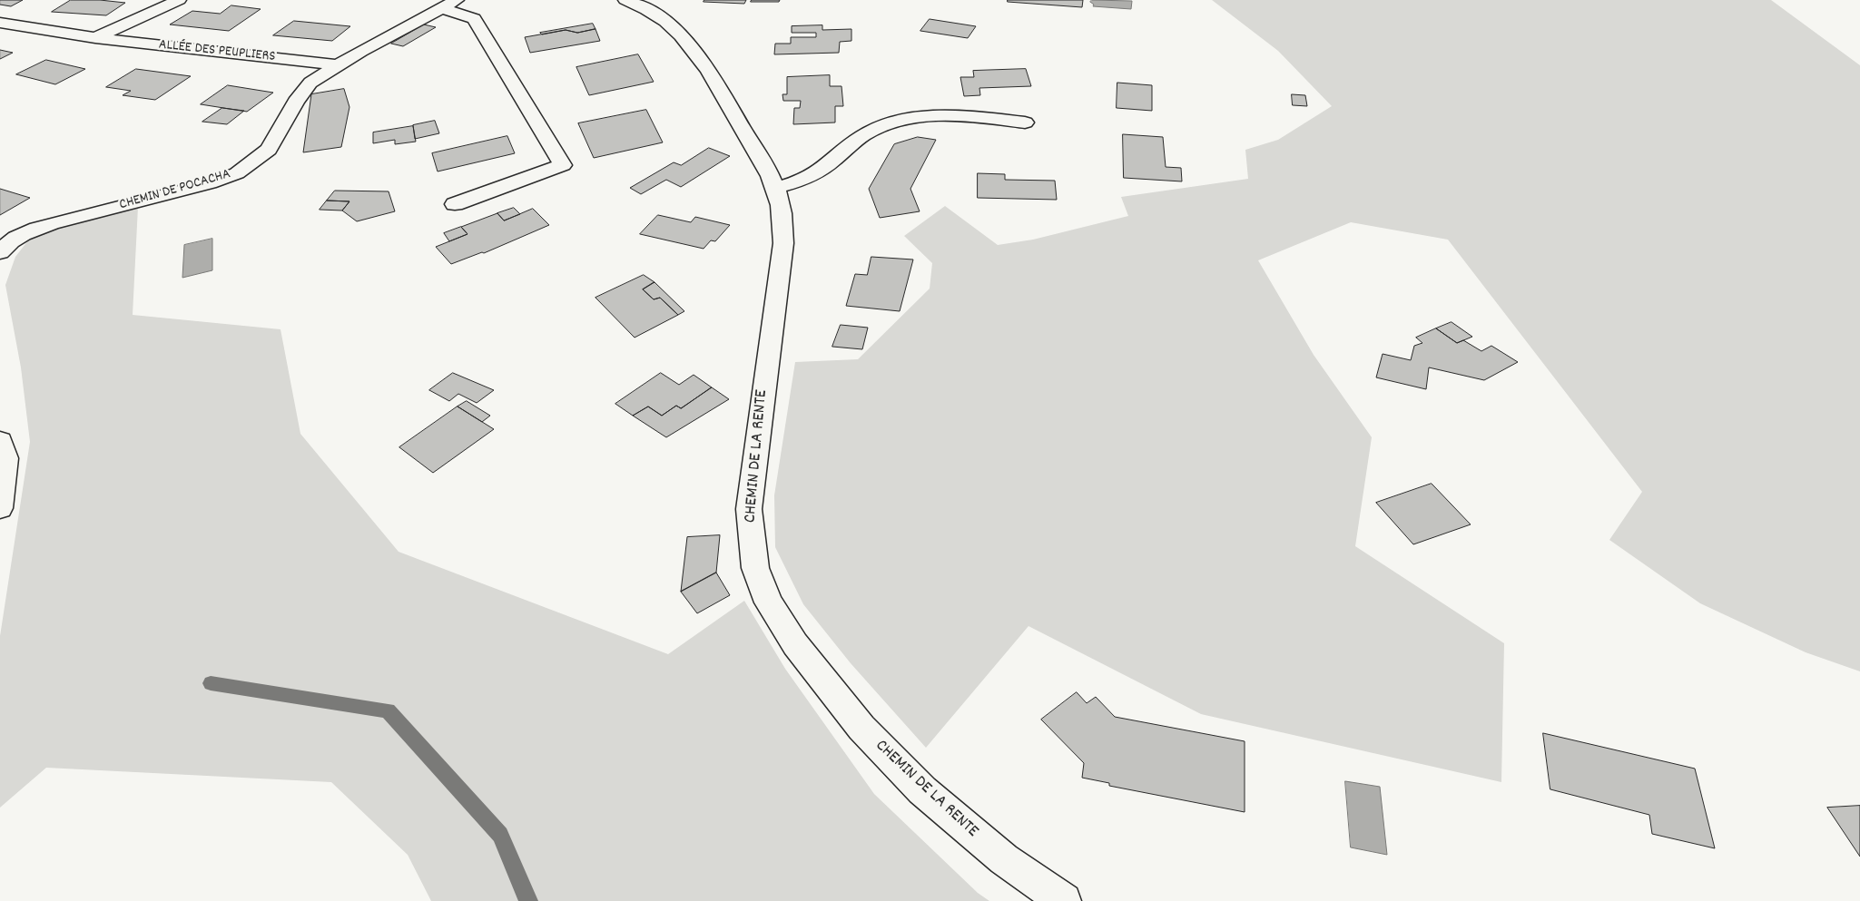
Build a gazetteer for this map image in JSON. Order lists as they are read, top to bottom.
{
  "streets": {
    "street": ["ALLÉE DES PEUPLIERS", "CHEMIN DE POCACHA", "CHEMIN DE LA RENTE"]
  },
  "crossings": [
    ["ALLÉE DES PEUPLIERS", "CHEMIN DE POCACHA"]
  ]
}
